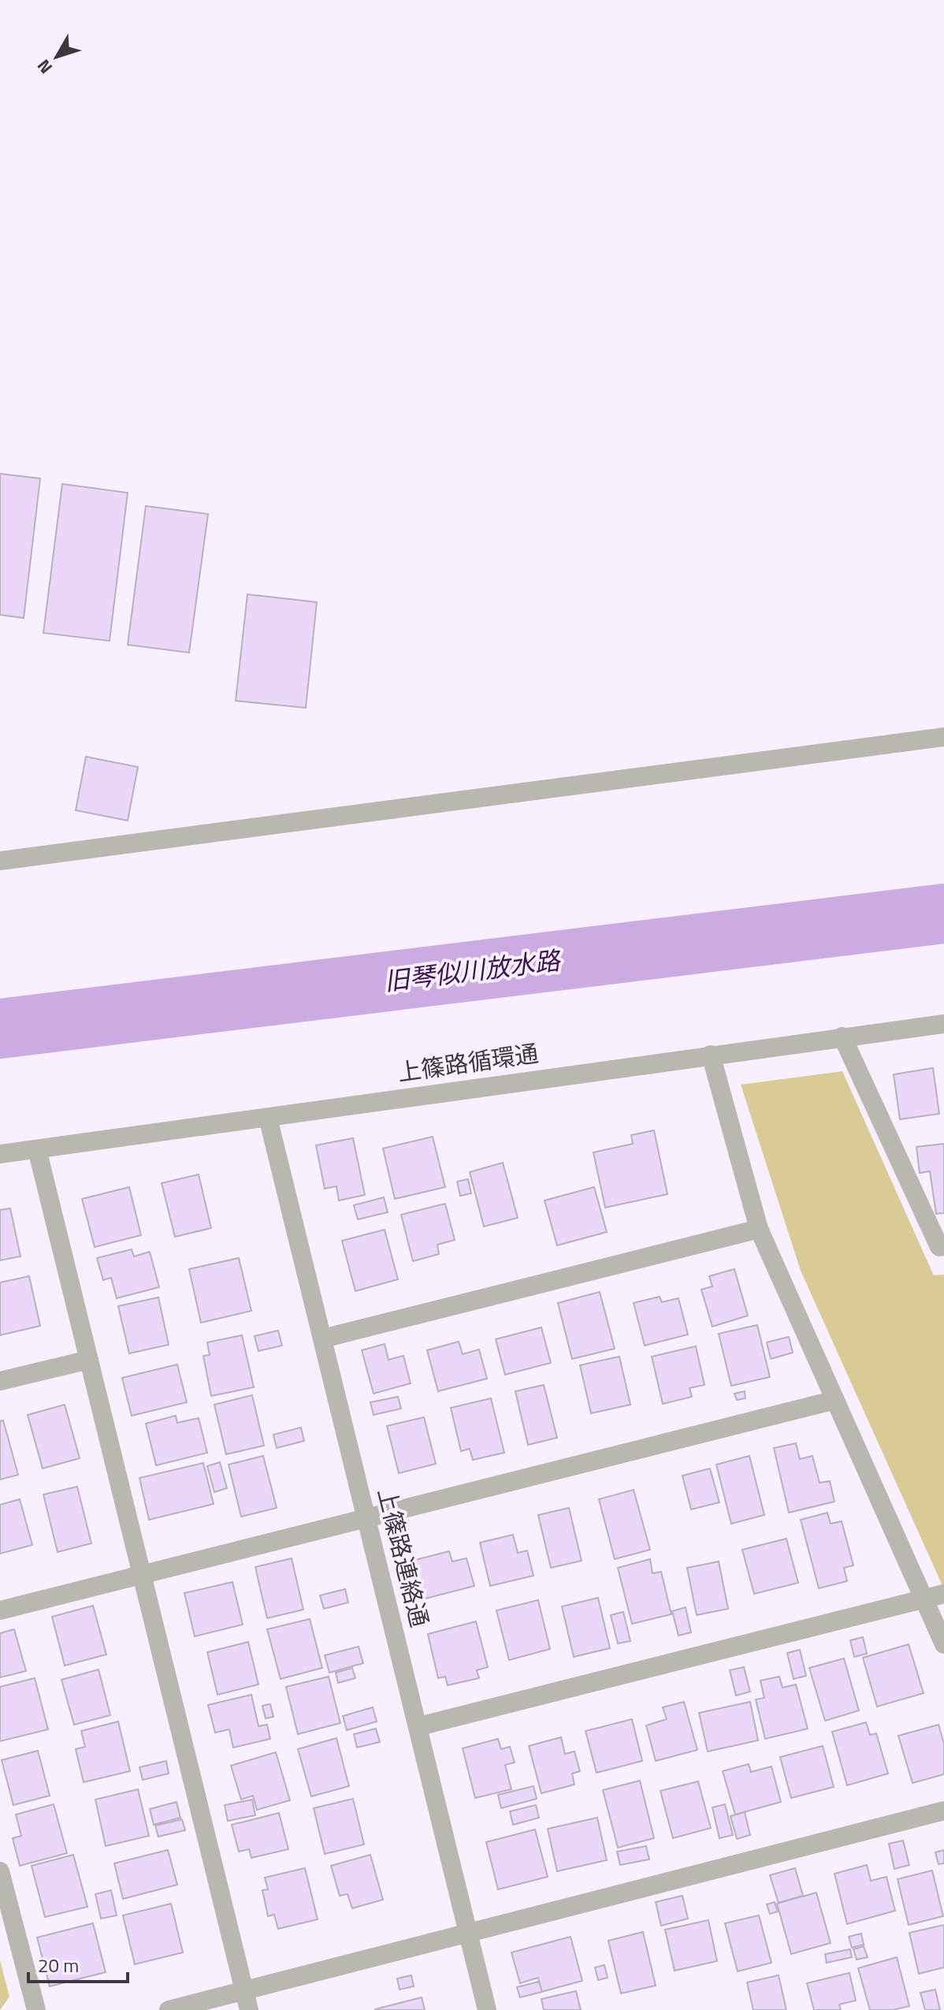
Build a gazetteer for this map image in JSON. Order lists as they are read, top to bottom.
{
  "streets": {
    "street": ["上篠路循環通", "上篠路連絡通"]
  },
  "crossings": [
    ["上篠路循環通", "上篠路連絡通"]
  ],
  "water": ["旧琴似川放水路"],
  "scale_bar": "20 m",
  "north": "bottom left"
}
